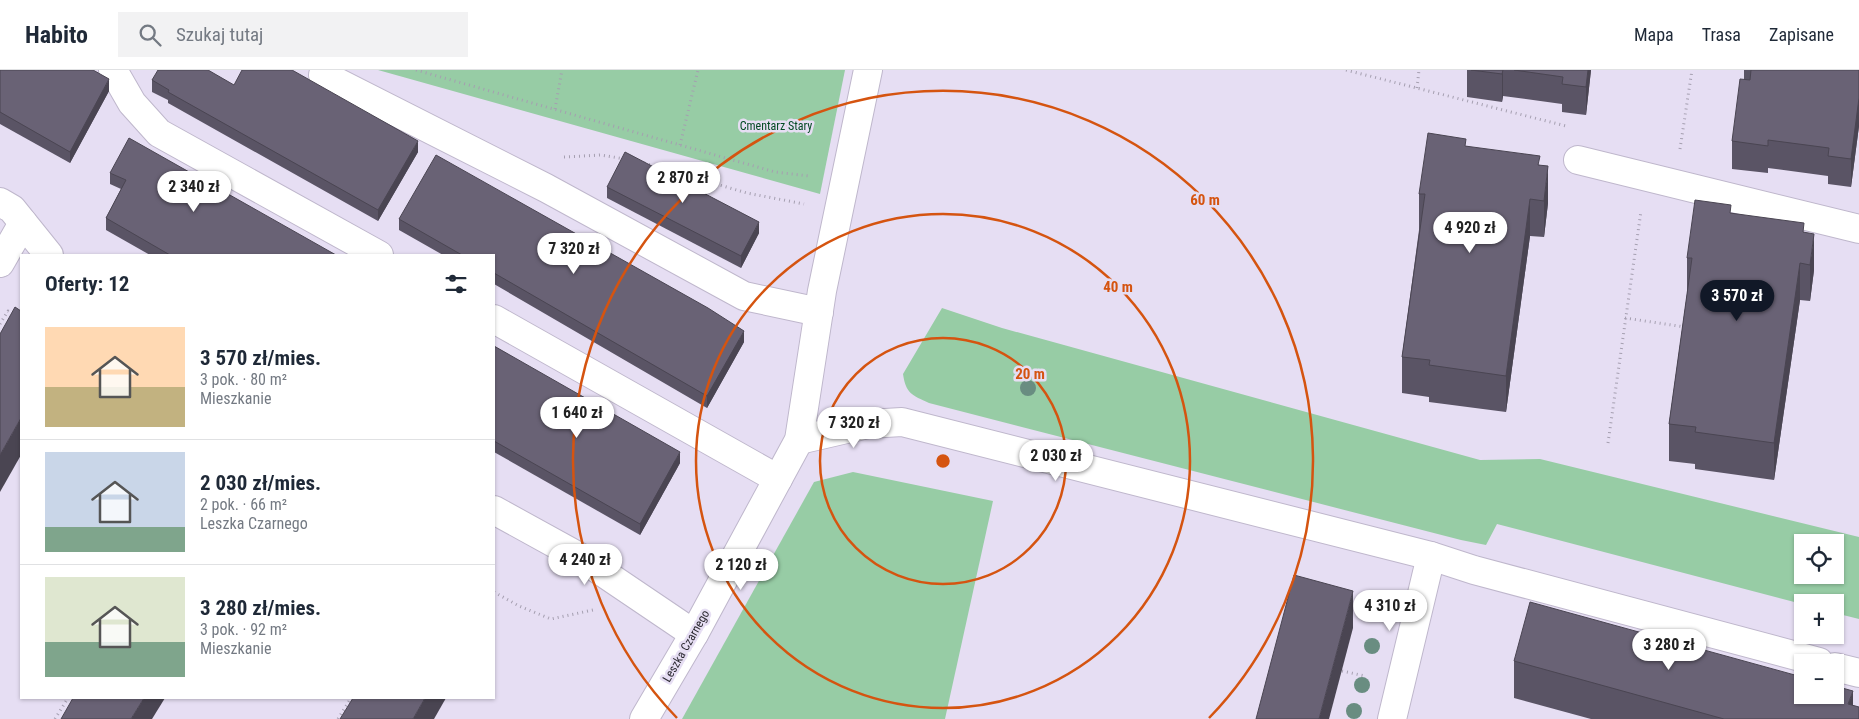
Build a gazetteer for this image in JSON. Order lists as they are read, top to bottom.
{
  "streets": {
    "street": ["Leszka Czarnego"]
  },
  "parks": ["Cmentarz Stary"],
  "page": {
    "header": "Habito",
    "search": "Szukaj tutaj",
    "nav": ["Mapa", "Trasa", "Zapisane"],
    "price": [
      "2 870 zł",
      "2 340 zł",
      "4 920 zł",
      "7 320 zł",
      "3 570 zł",
      "1 640 zł",
      "7 320 zł",
      "2 030 zł",
      "4 240 zł",
      "2 120 zł",
      "4 310 zł",
      "3 280 zł"
    ],
    "heading": "Oferty: 12",
    "list": [
      {
        "name": "3 570 zł/mies.",
        "note": "3 pok. · 80 m² · Mieszkanie"
      },
      {
        "name": "2 030 zł/mies.",
        "note": "2 pok. · 66 m² · Leszka Czarnego"
      },
      {
        "name": "3 280 zł/mies.",
        "note": "3 pok. · 92 m² · Mieszkanie"
      }
    ],
    "map_buttons": ["+", "−"]
  },
  "rings": ["60 m", "40 m", "20 m"]
}
